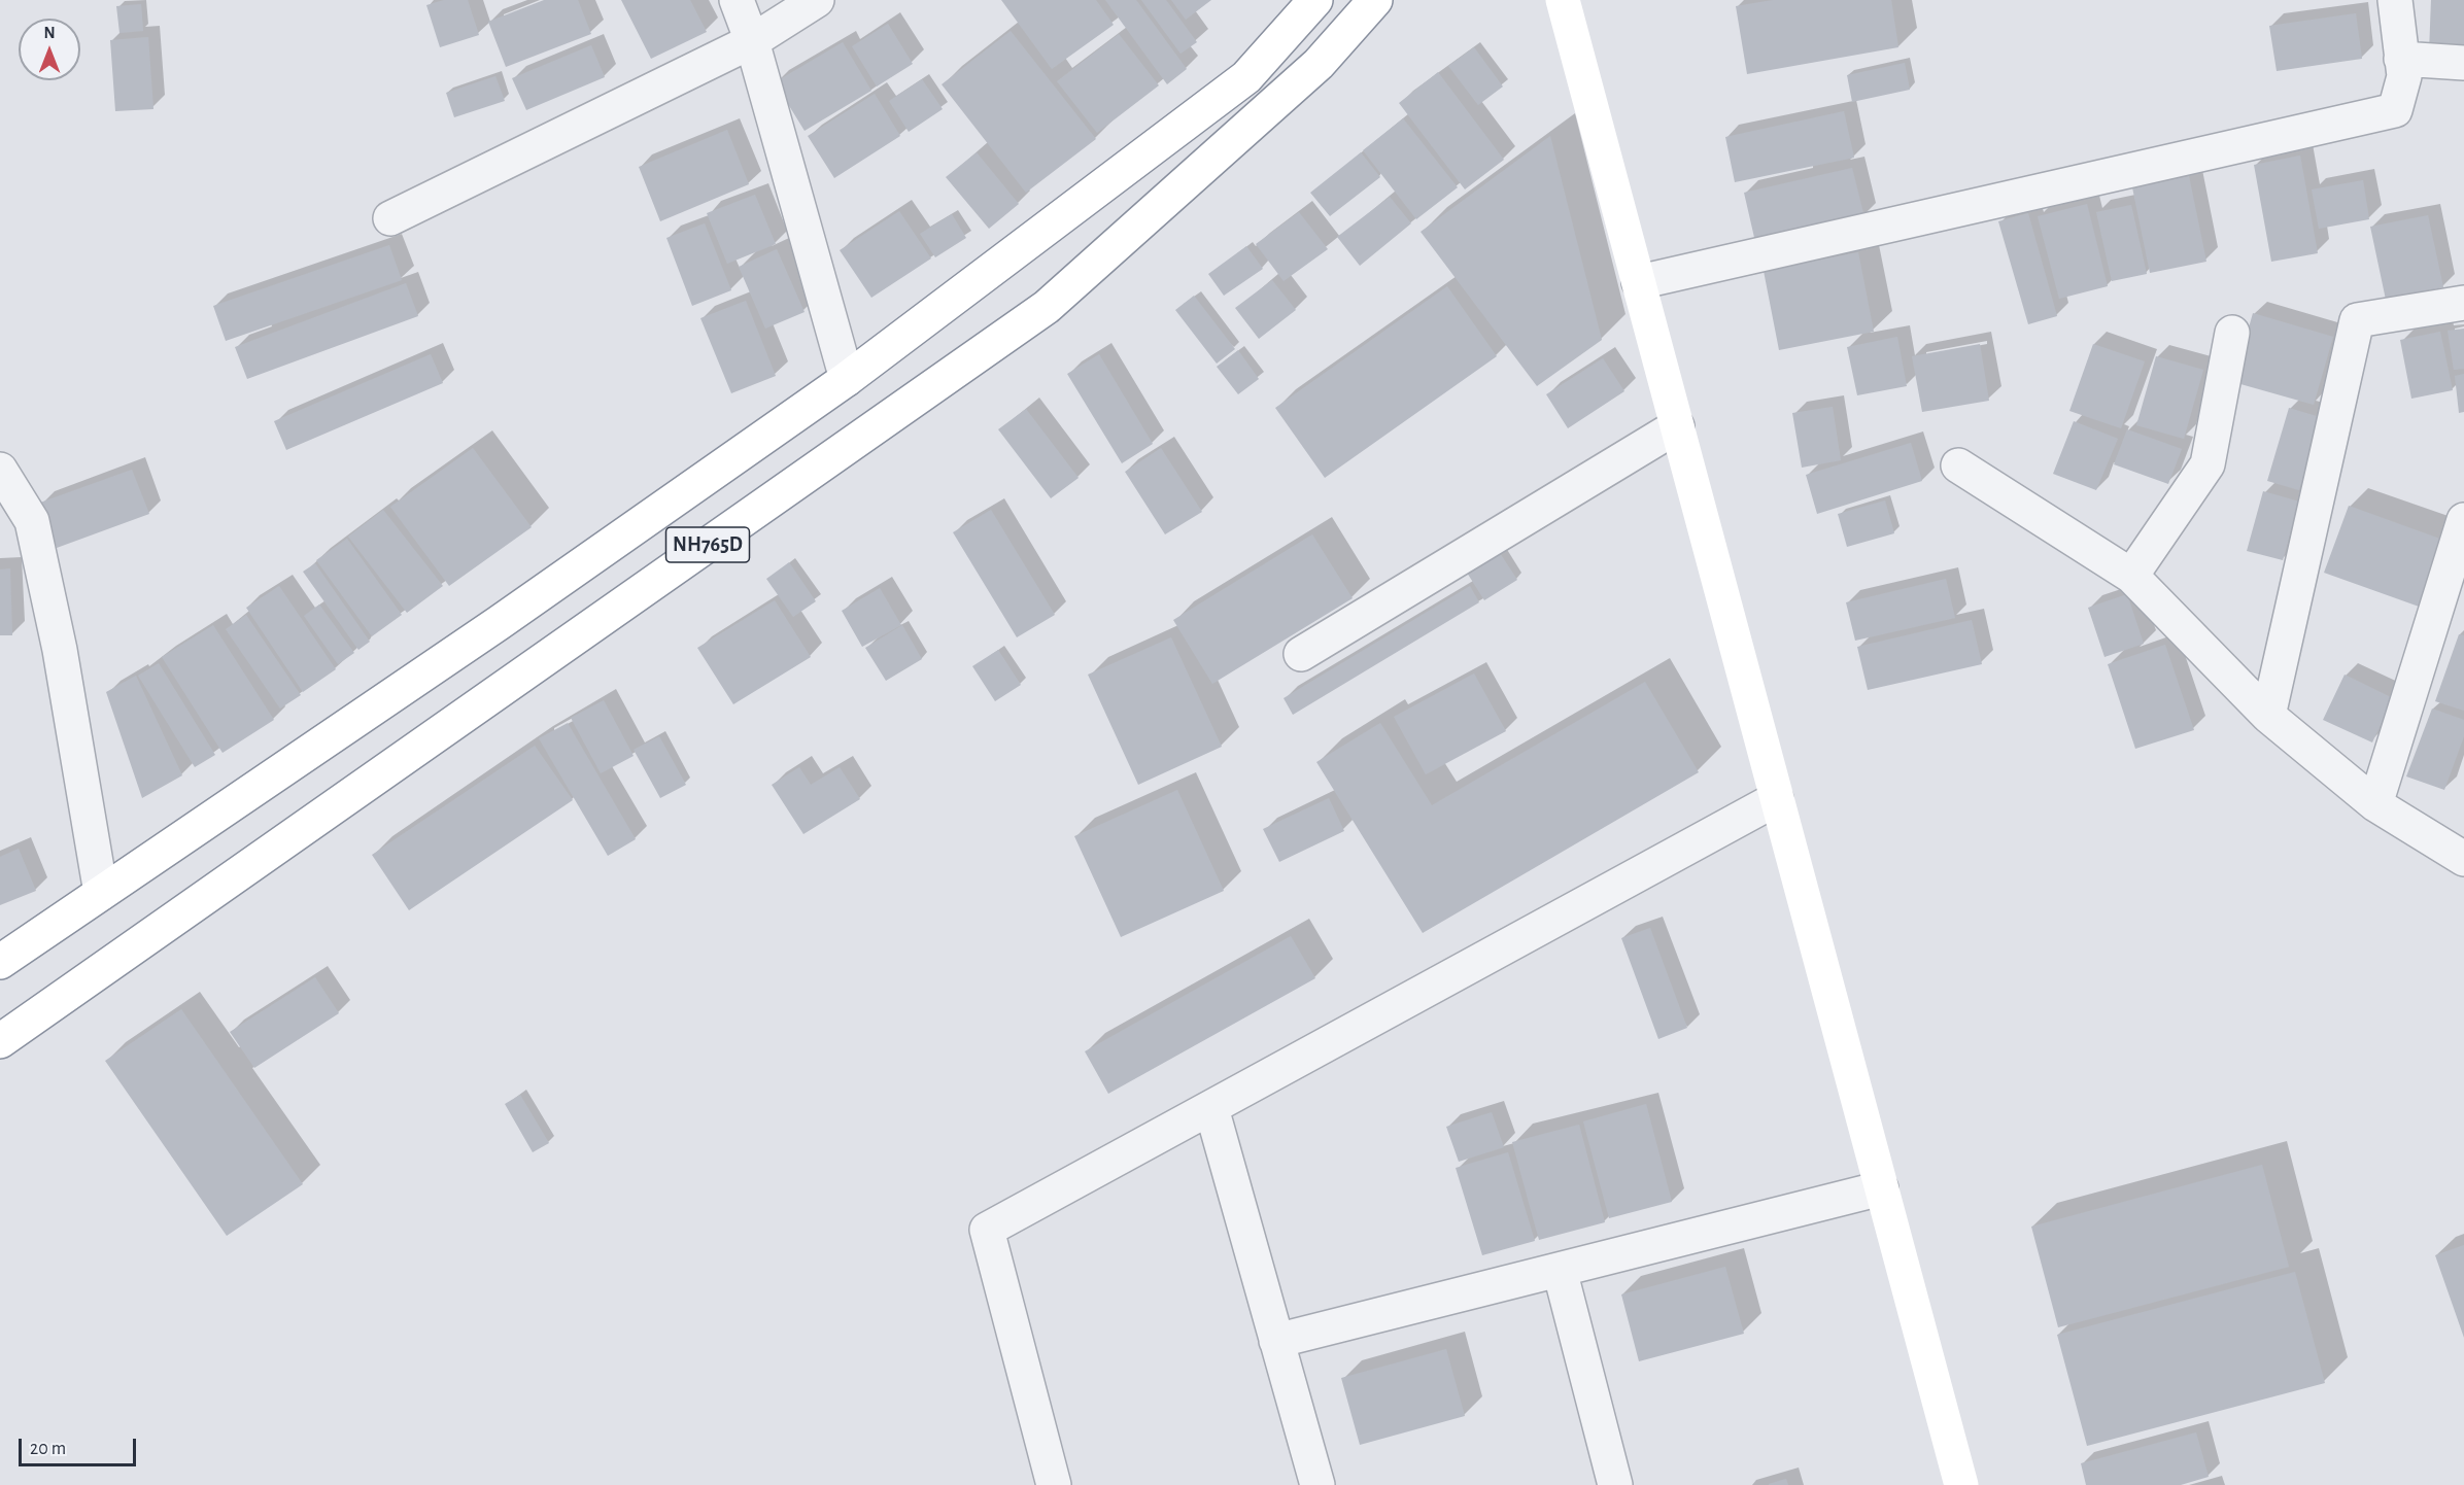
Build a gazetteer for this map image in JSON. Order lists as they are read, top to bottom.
{
  "streets": {
    "main road": ["NH765D"]
  },
  "scale_bar": "20 m",
  "north": "top"
}
